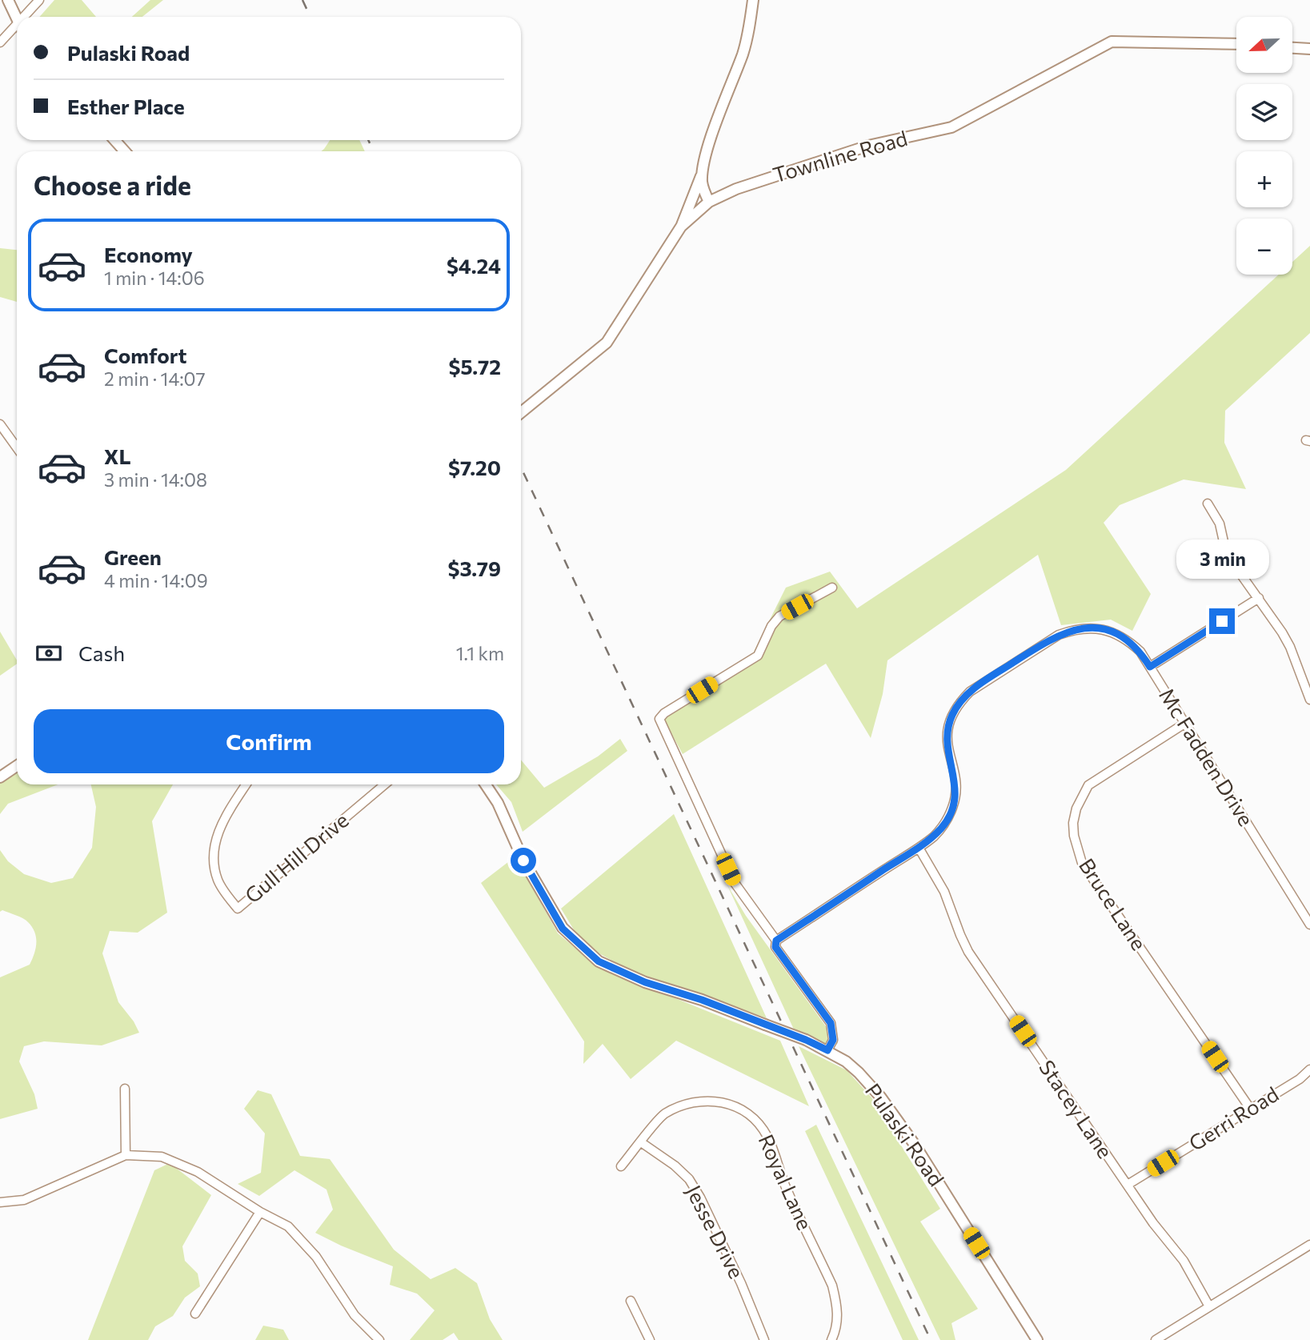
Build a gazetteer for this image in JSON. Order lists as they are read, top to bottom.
{
  "streets": {
    "main road": ["Townline Road", "Pulaski Road"],
    "street": [
      "Mc Fadden Drive",
      "Gull Hill Drive",
      "Bruce Lane",
      "Stacey Lane",
      "Gerri Road",
      "Royal Lane",
      "Jesse Drive"
    ]
  },
  "crossings": [
    ["Mc Fadden Drive", "Bruce Lane"],
    ["Mc Fadden Drive", "Stacey Lane"],
    ["Bruce Lane", "Gerri Road"],
    ["Stacey Lane", "Gerri Road"],
    ["Royal Lane", "Jesse Drive"]
  ],
  "north": "left",
  "page": {
    "map_buttons": ["+", "−"],
    "banner": ["Pulaski Road", "Esther Place"],
    "heading": "Choose a ride",
    "list": [
      {
        "name": "Economy",
        "note": "1 min · 14:06",
        "value": "$4.24"
      },
      {
        "name": "Comfort",
        "note": "2 min · 14:07",
        "value": "$5.72"
      },
      {
        "name": "XL",
        "note": "3 min · 14:08",
        "value": "$7.20"
      },
      {
        "name": "Green",
        "note": "4 min · 14:09",
        "value": "$3.79"
      }
    ],
    "bubble": "3 min",
    "pay": ["Cash", "1.1 km"],
    "buttons": "Confirm"
  }
}
